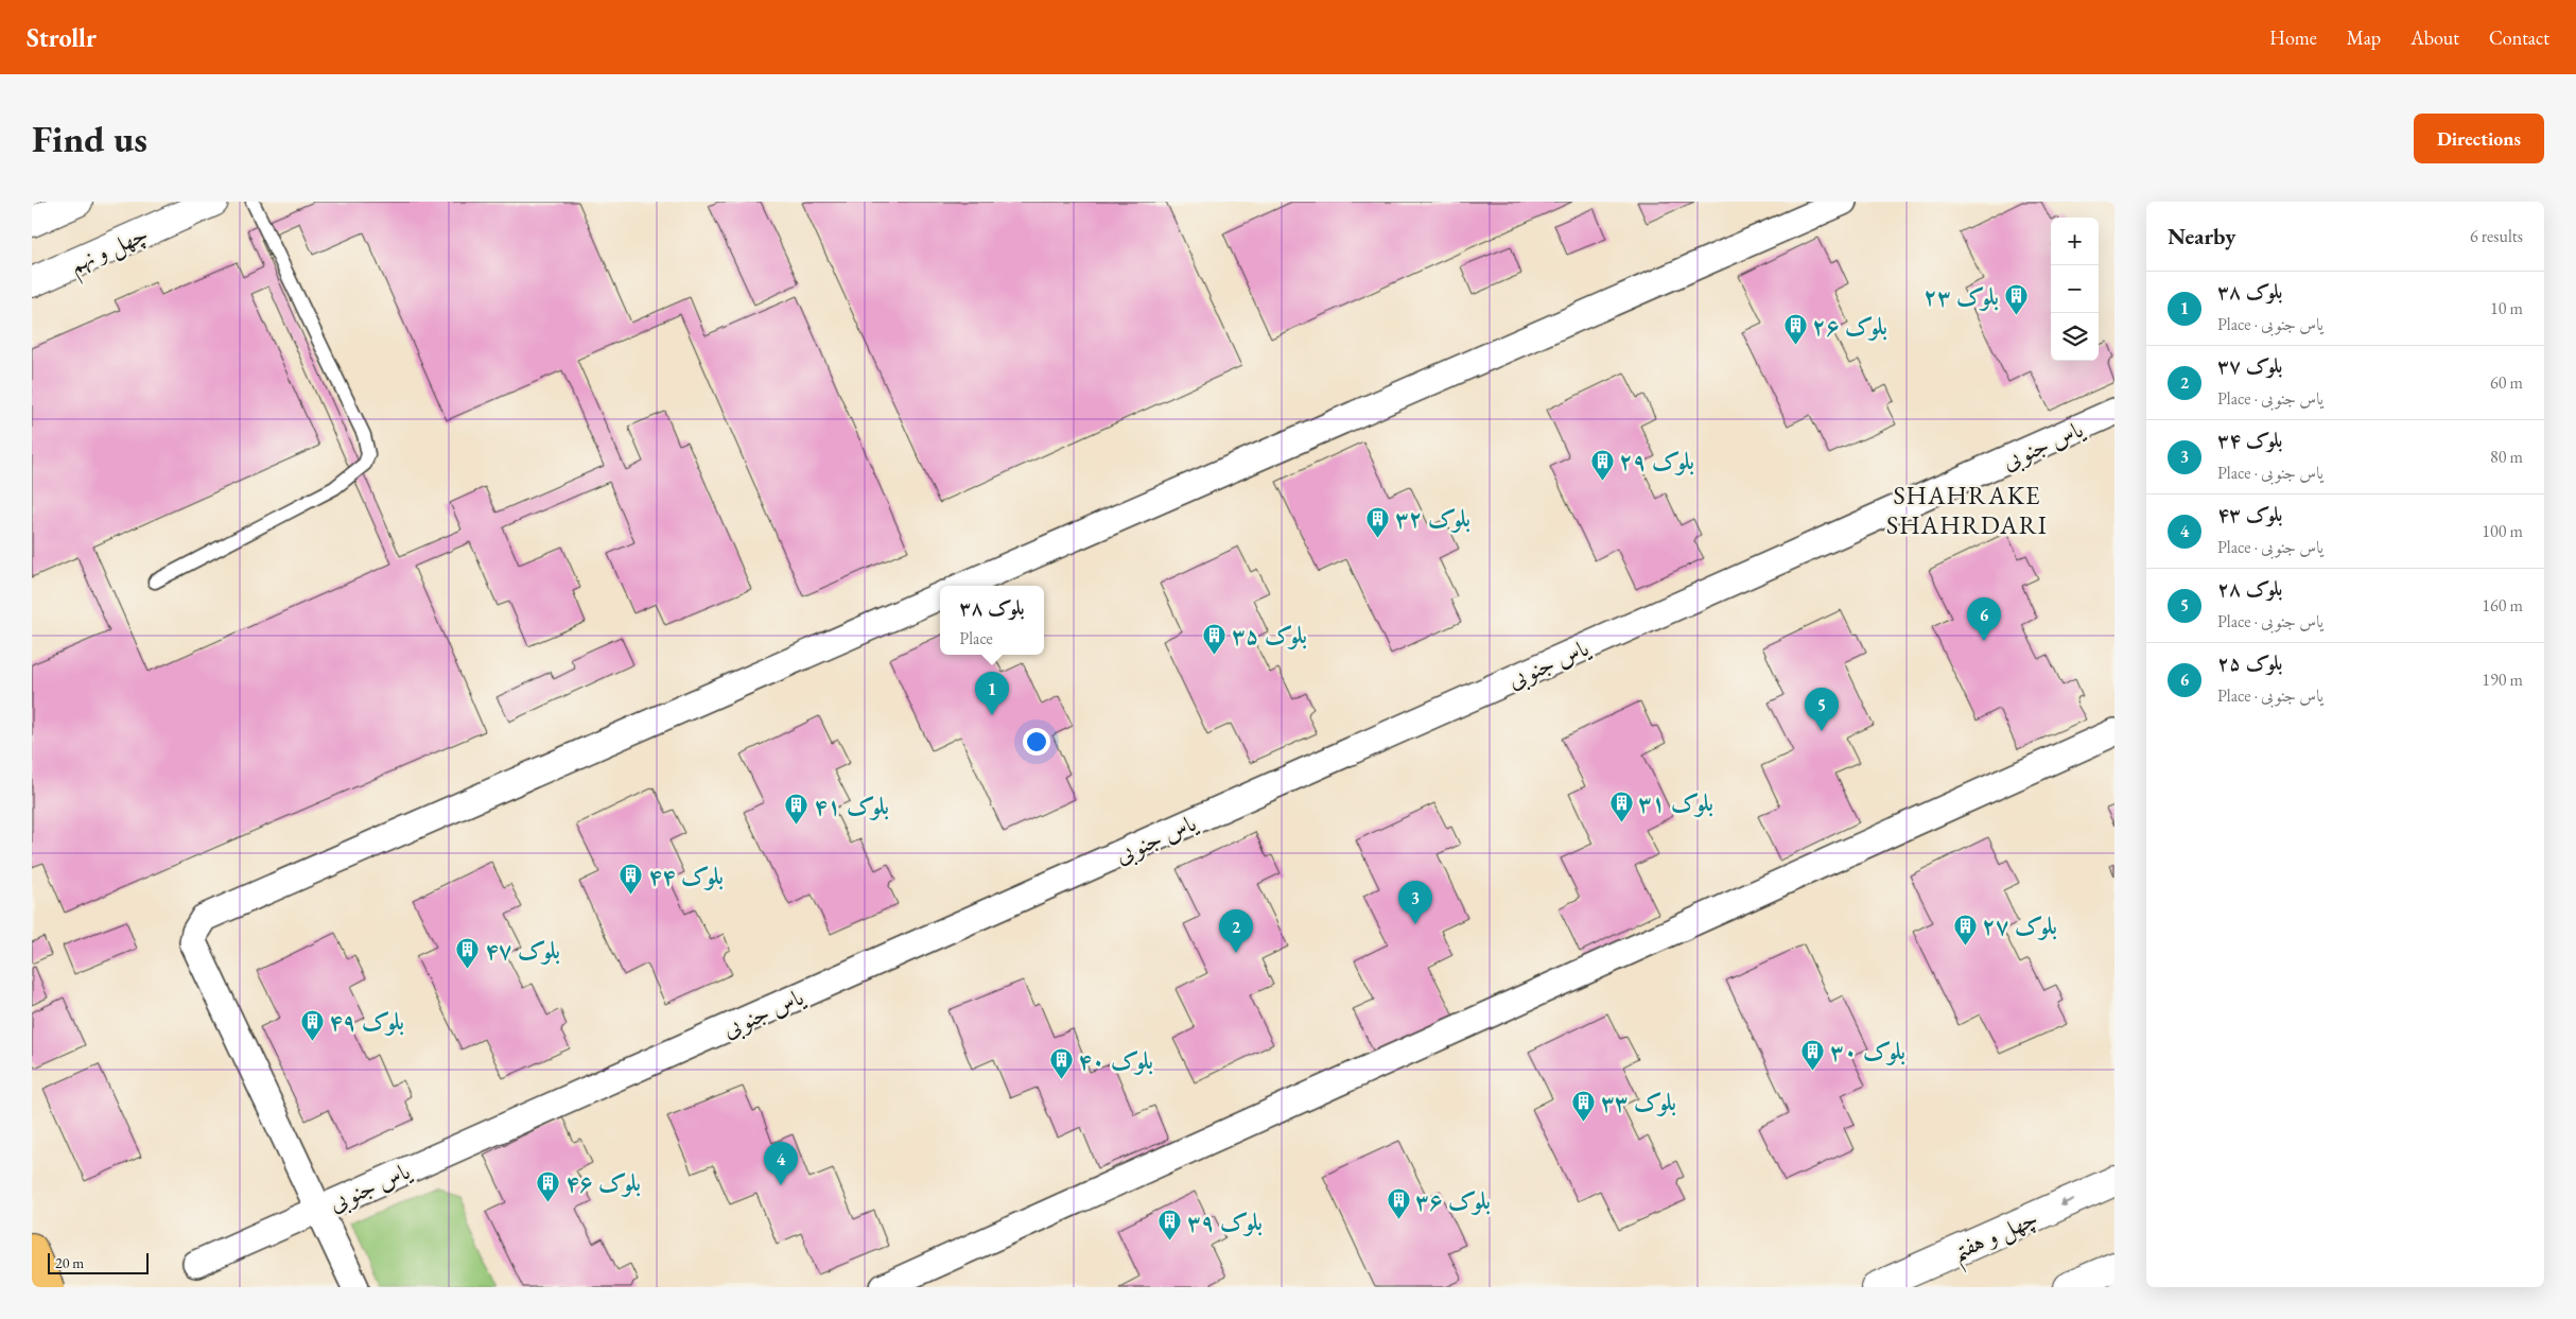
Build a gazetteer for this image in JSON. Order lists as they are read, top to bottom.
{
  "streets": {
    "street": ["چهل و نهم", "یاس جنوبی", "چهل و هفتم"]
  },
  "one_way": ["چهل و هفتم"],
  "districts": ["SHAHRAKE SHAHRDARI"],
  "places": {
    "building": [
      "بلوک ۲۳",
      "بلوک ۲۶",
      "بلوک ۲۹",
      "بلوک ۳۲",
      "بلوک ۳۵",
      "بلوک ۳۱",
      "بلوک ۴۱",
      "بلوک ۴۴",
      "بلوک ۲۷",
      "بلوک ۴۷",
      "بلوک ۴۹",
      "بلوک ۳۰",
      "بلوک ۴۰",
      "بلوک ۳۳",
      "بلوک ۴۶",
      "بلوک ۳۶",
      "بلوک ۳۹"
    ]
  },
  "scale_bar": "20 m",
  "page": {
    "header": "Strollr",
    "nav": [
      "Home",
      "Map",
      "About",
      "Contact"
    ],
    "buttons": "Directions",
    "title": "Find us",
    "heading": ["Nearby", "6 results"],
    "map_buttons": ["+", "−"],
    "list": [
      {
        "mark": "1",
        "name": "بلوک ۳۸",
        "note": "Place · یاس جنوبی",
        "value": "10 m"
      },
      {
        "mark": "2",
        "name": "بلوک ۳۷",
        "note": "Place · یاس جنوبی",
        "value": "60 m"
      },
      {
        "mark": "3",
        "name": "بلوک ۳۴",
        "note": "Place · یاس جنوبی",
        "value": "80 m"
      },
      {
        "mark": "4",
        "name": "بلوک ۴۳",
        "note": "Place · یاس جنوبی",
        "value": "100 m"
      },
      {
        "mark": "5",
        "name": "بلوک ۲۸",
        "note": "Place · یاس جنوبی",
        "value": "160 m"
      },
      {
        "mark": "6",
        "name": "بلوک ۲۵",
        "note": "Place · یاس جنوبی",
        "value": "190 m"
      }
    ],
    "popup": ["بلوک ۳۸", "Place"],
    "pins": [
      "6",
      "1",
      "5",
      "3",
      "2",
      "4"
    ],
    "scale": "20 m"
  }
}
